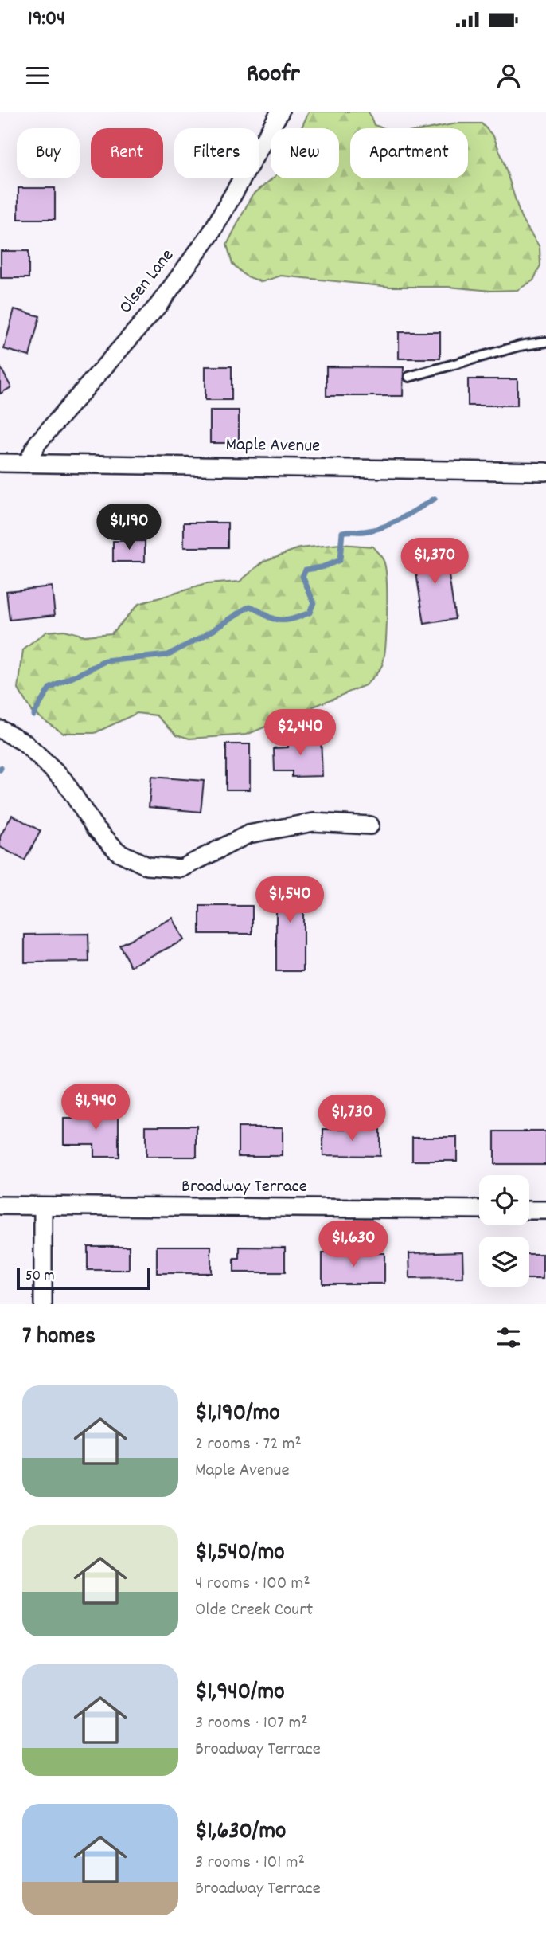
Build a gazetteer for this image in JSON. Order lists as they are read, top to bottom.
{
  "streets": {
    "street": ["Olsen Lane", "Maple Avenue", "Broadway Terrace"]
  },
  "crossings": [
    ["Olsen Lane", "Maple Avenue"]
  ],
  "scale_bar": "50 m",
  "page": {
    "status": "19:04",
    "header": "Roofr",
    "chip": [
      "Buy",
      "Rent",
      "Filters",
      "New",
      "Apartment"
    ],
    "price": [
      "$1,190",
      "$1,370",
      "$2,440",
      "$1,540",
      "$1,940",
      "$1,730",
      "$1,630"
    ],
    "scale": "50 m",
    "heading": "7 homes",
    "list": [
      {
        "name": "$1,190/mo",
        "note": "2 rooms · 72 m² · Maple Avenue"
      },
      {
        "name": "$1,540/mo",
        "note": "4 rooms · 100 m² · Olde Creek Court"
      },
      {
        "name": "$1,940/mo",
        "note": "3 rooms · 107 m² · Broadway Terrace"
      },
      {
        "name": "$1,630/mo",
        "note": "3 rooms · 101 m² · Broadway Terrace"
      }
    ]
  }
}
